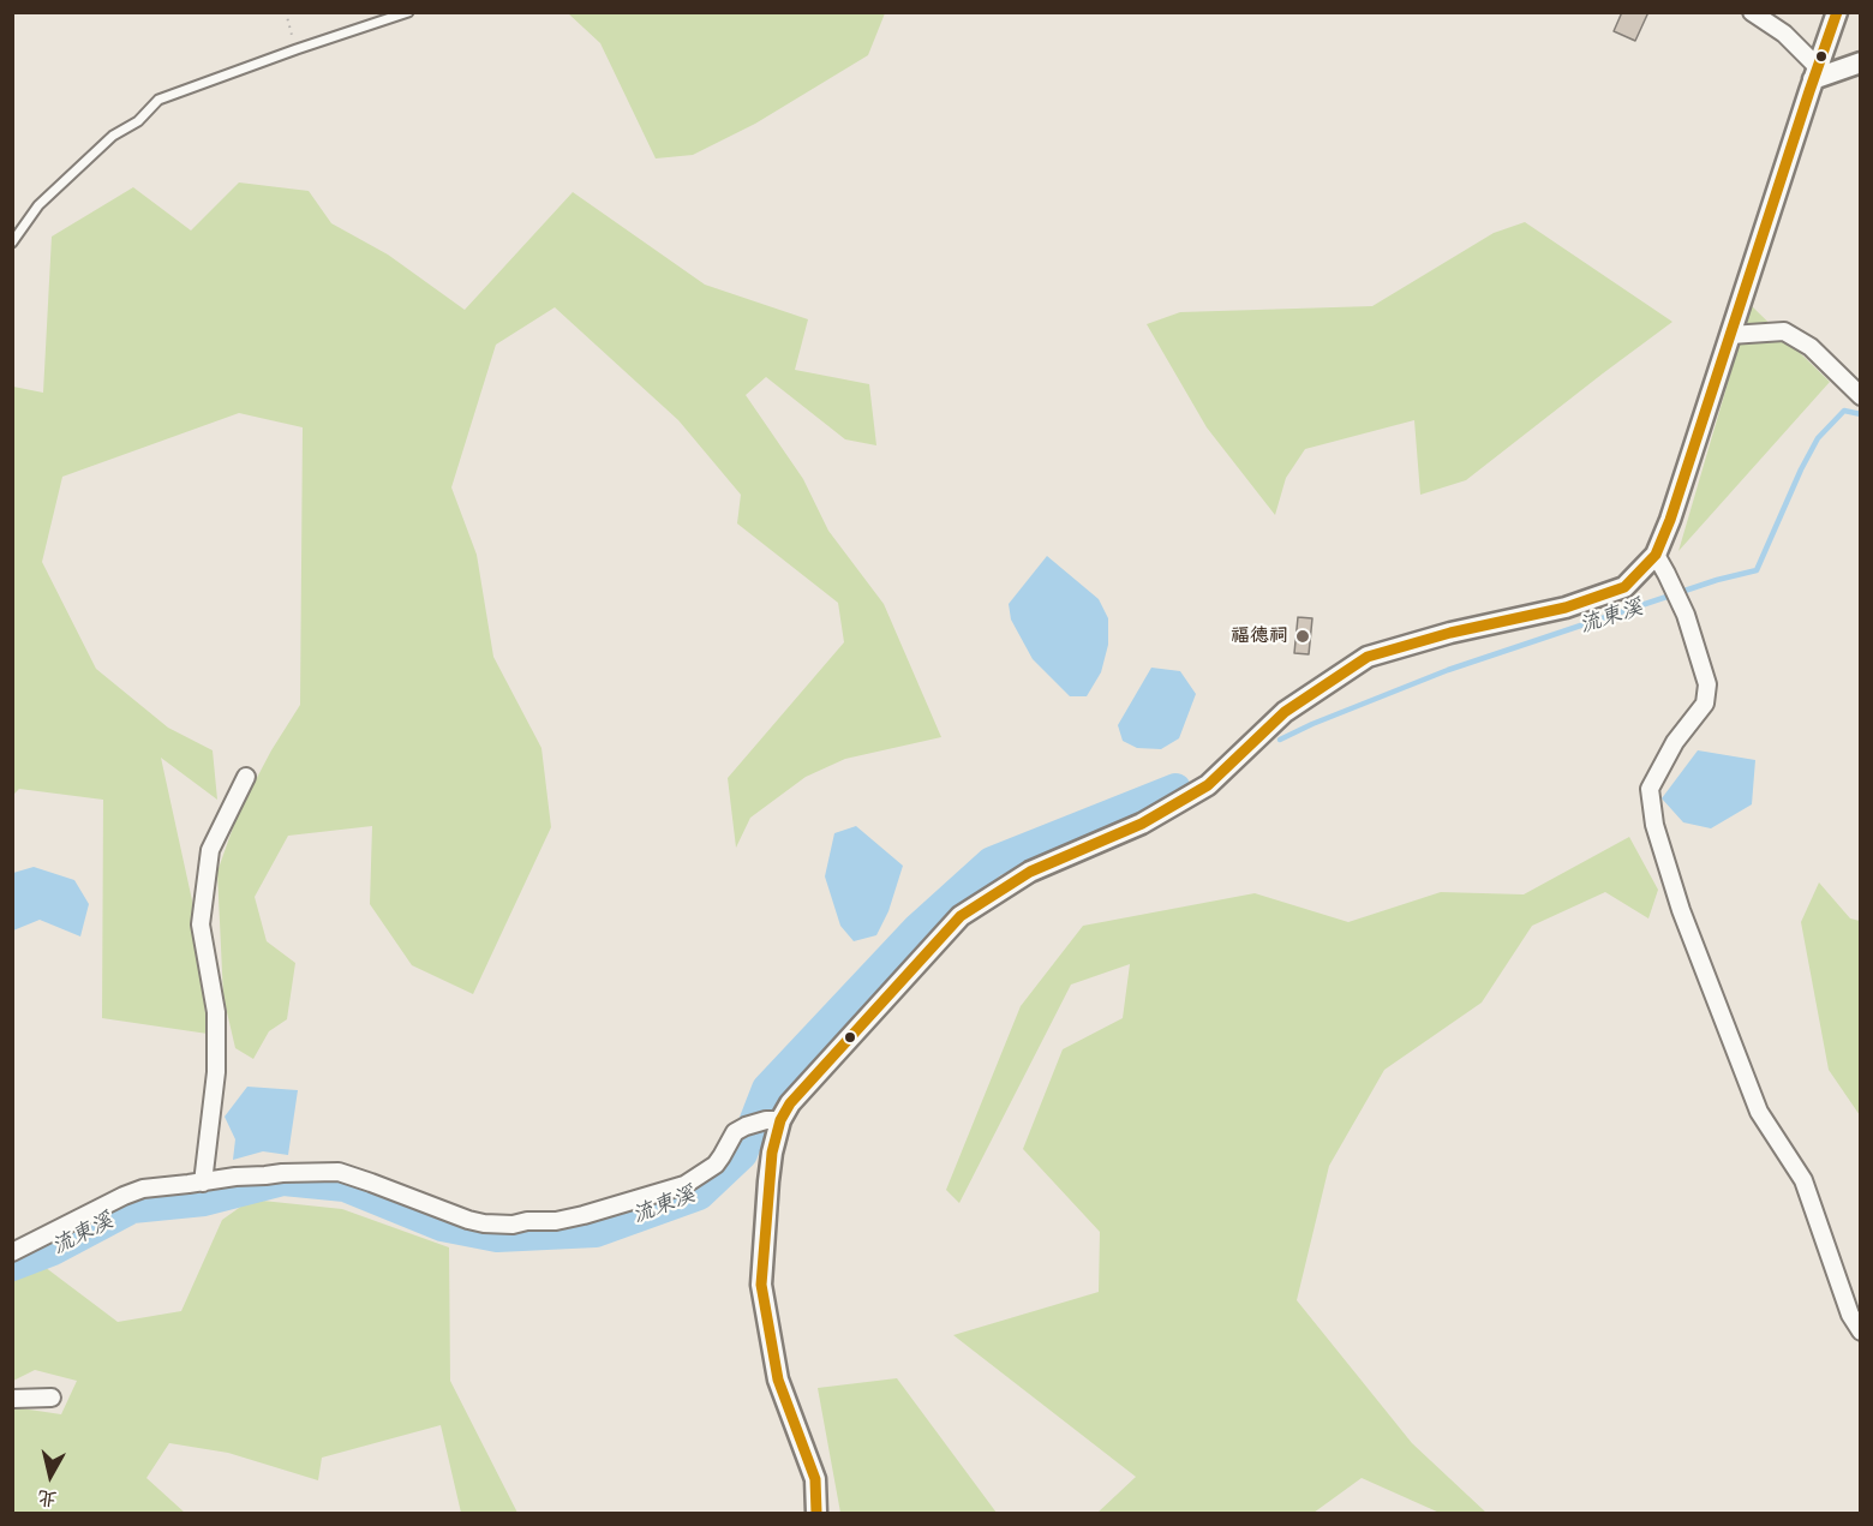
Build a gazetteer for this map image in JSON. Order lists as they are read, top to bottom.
{
  "water": ["流東溪"],
  "places": ["福德祠"],
  "north": "bottom"
}
